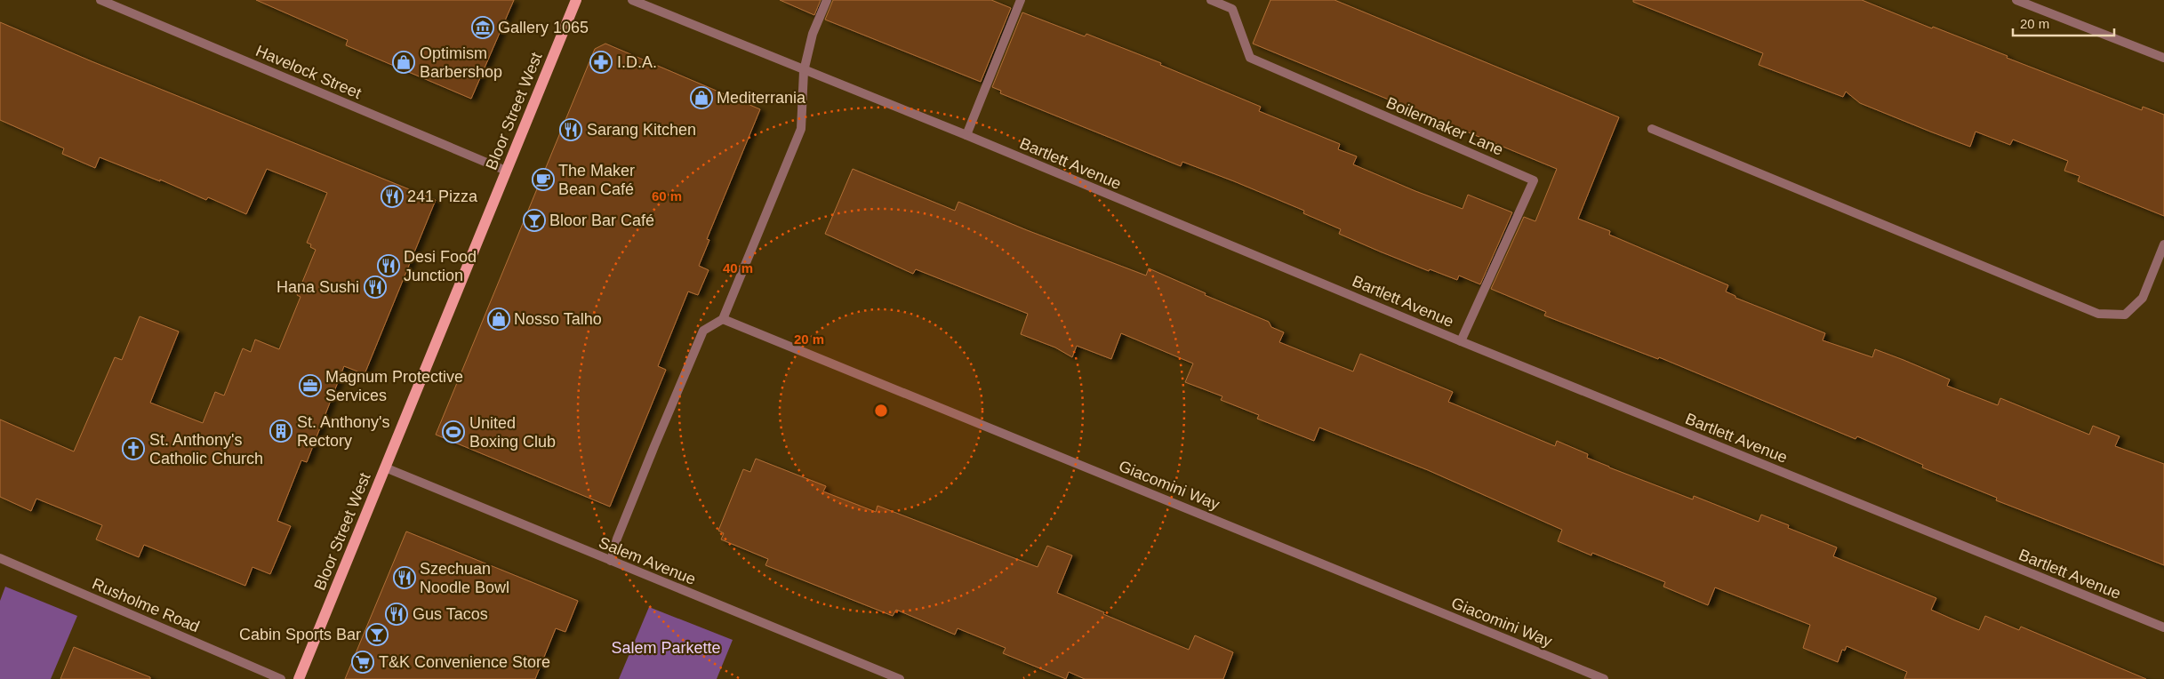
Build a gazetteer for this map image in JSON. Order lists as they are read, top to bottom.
{
  "streets": {
    "main road": ["Bloor Street West"],
    "street": [
      "Havelock Street",
      "Boilermaker Lane",
      "Bartlett Avenue",
      "Giacomini Way",
      "Salem Avenue",
      "Rusholme Road"
    ]
  },
  "crossings": [
    ["Havelock Street", "Bloor Street West"],
    ["Bloor Street West", "Salem Avenue"],
    ["Boilermaker Lane", "Bartlett Avenue"]
  ],
  "parks": ["Salem Parkette"],
  "places": {
    "museum": ["Gallery 1065"],
    "shop": ["Optimism Barbershop", "Mediterrania", "Nosso Talho"],
    "pharmacy": ["I.D.A."],
    "restaurant": [
      "Sarang Kitchen",
      "241 Pizza",
      "Desi Food Junction",
      "Hana Sushi",
      "Szechuan Noodle Bowl",
      "Gus Tacos"
    ],
    "cafe": ["The Maker Bean Café"],
    "bar": ["Bloor Bar Café", "Cabin Sports Bar"],
    "office": ["Magnum Protective Services"],
    "building": ["St. Anthony's Rectory"],
    "sports": ["United Boxing Club"],
    "church": ["St. Anthony's Catholic Church"],
    "supermarket": ["T&K Convenience Store"]
  },
  "scale_bar": "20 m",
  "rings": ["60 m", "40 m", "20 m"]
}
